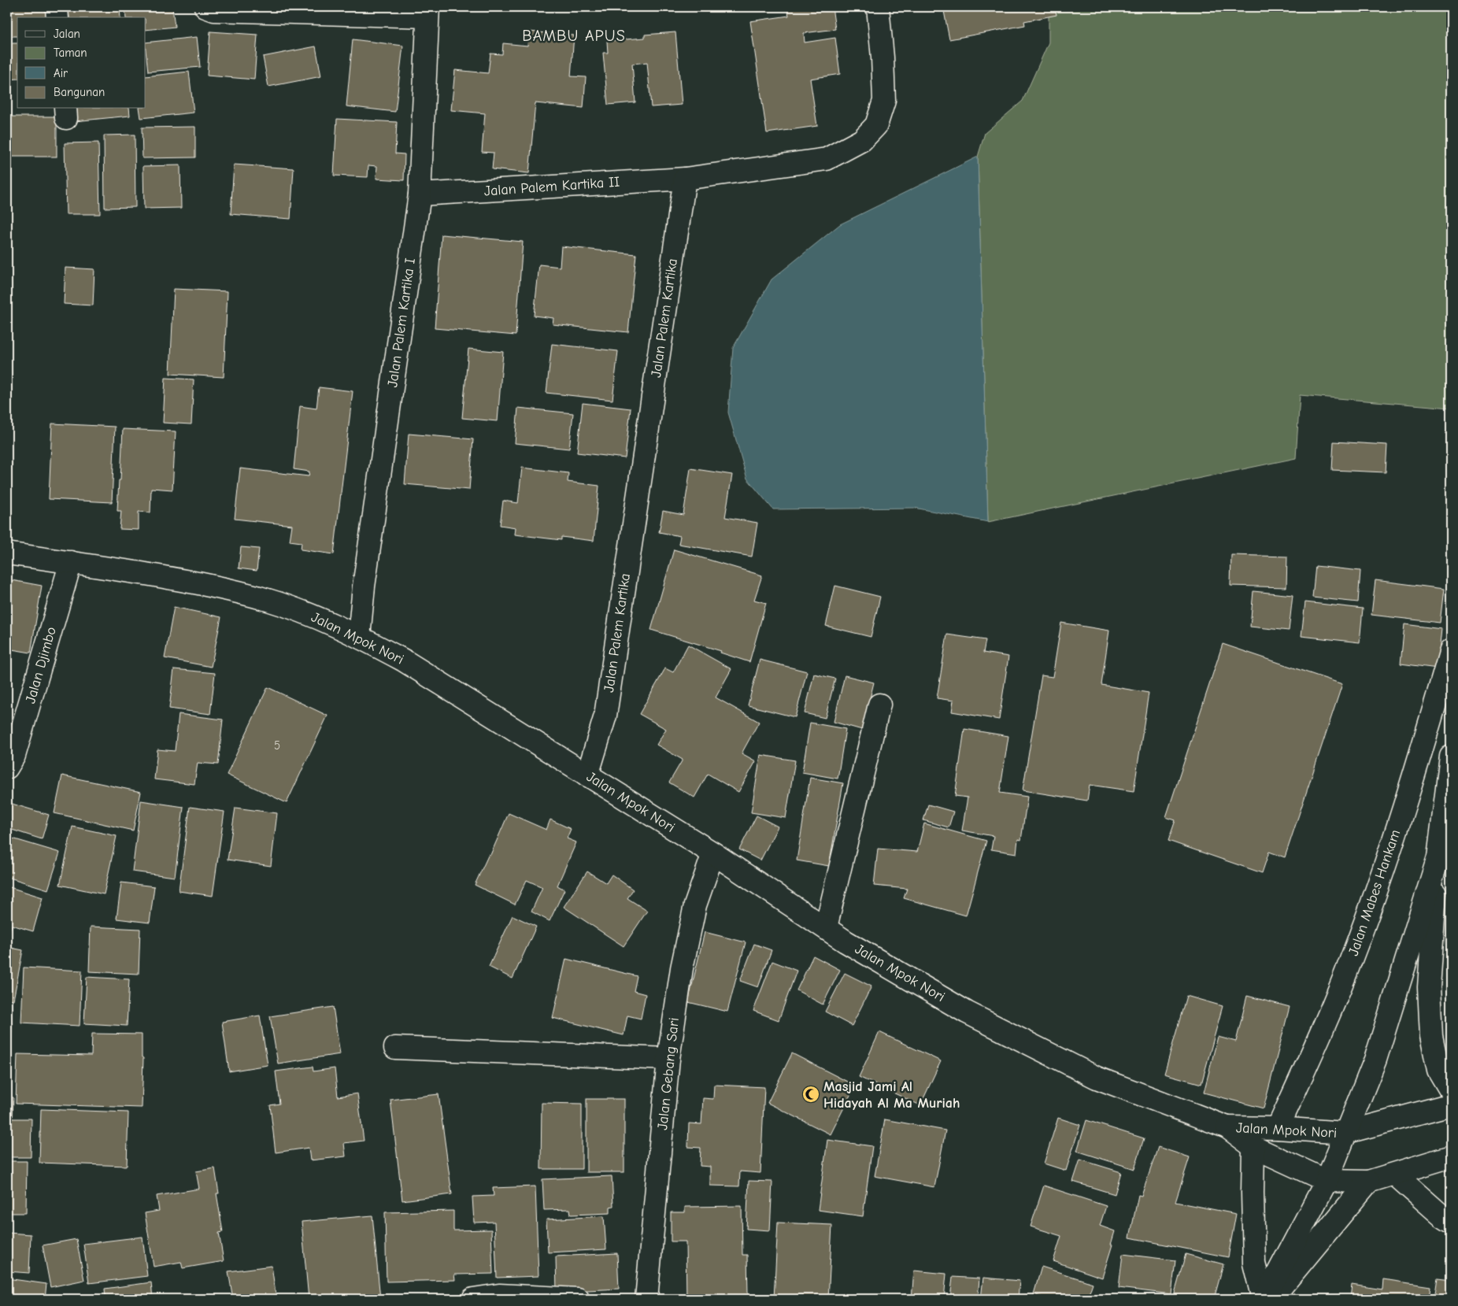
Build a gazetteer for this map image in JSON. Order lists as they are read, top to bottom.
{
  "streets": {
    "main road": [
      "Jalan Palem Kartika II",
      "Jalan Palem Kartika",
      "Jalan Palem Kartika I",
      "Jalan Mpok Nori",
      "Jalan Djimbo",
      "Jalan Mabes Hankam",
      "Jalan Gebang Sari"
    ]
  },
  "crossings": [
    ["Jalan Palem Kartika II", "Jalan Palem Kartika"],
    ["Jalan Palem Kartika II", "Jalan Palem Kartika I"],
    ["Jalan Palem Kartika", "Jalan Mpok Nori"],
    ["Jalan Palem Kartika I", "Jalan Mpok Nori"],
    ["Jalan Mpok Nori", "Jalan Djimbo"],
    ["Jalan Mpok Nori", "Jalan Mabes Hankam"],
    ["Jalan Mpok Nori", "Jalan Gebang Sari"]
  ],
  "districts": ["BAMBU APUS"],
  "places": {
    "mosque": ["Masjid Jami Al Hidayah Al Ma Muriah"]
  },
  "house_numbers": ["5"],
  "legend": [
    "Jalan",
    "Taman",
    "Air",
    "Bangunan"
  ]
}
